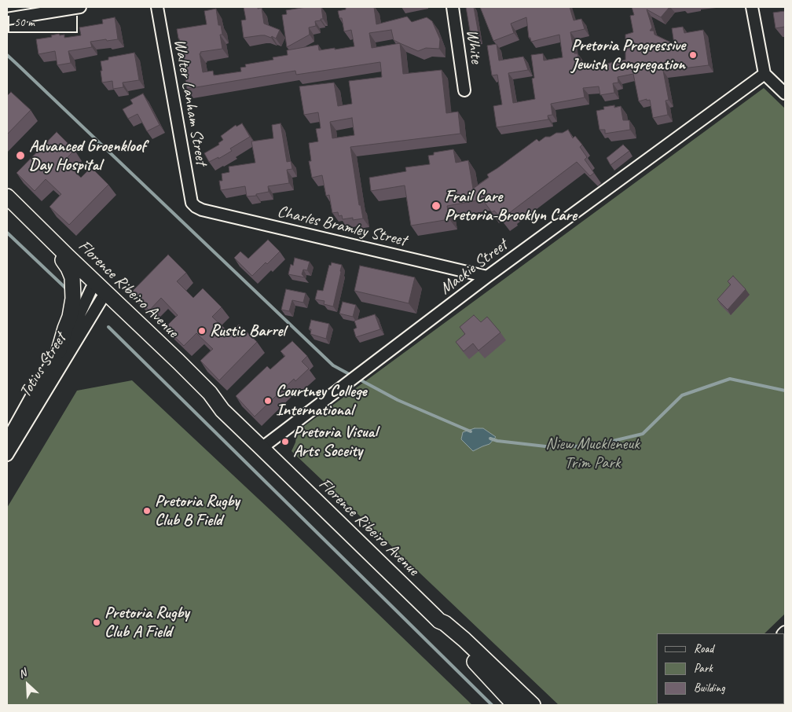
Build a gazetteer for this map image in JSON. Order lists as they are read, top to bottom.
{
  "streets": {
    "main road": ["Florence Ribeiro Avenue"],
    "street": [
      "White",
      "Walter Lanham Street",
      "Charles Bramley Street",
      "Mackie Street",
      "Totius Street"
    ]
  },
  "crossings": [
    ["Walter Lanham Street", "Charles Bramley Street"],
    ["Charles Bramley Street", "Mackie Street"],
    ["Mackie Street", "Florence Ribeiro Avenue"],
    ["Florence Ribeiro Avenue", "Totius Street"]
  ],
  "parks": ["Niew Muckleneuk Trim Park"],
  "places": [
    "Pretoria Progressive Jewish Congregation",
    "Advanced Groenkloof Day Hospital",
    "Frail Care Pretoria-Brooklyn Care",
    "Rustic Barrel",
    "Courtney College International",
    "Pretoria Visual Arts Soceity",
    "Pretoria Rugby Club B Field",
    "Pretoria Rugby Club A Field"
  ],
  "legend": ["Road", "Park", "Building"],
  "scale_bar": "50 m",
  "north": "top left"
}
